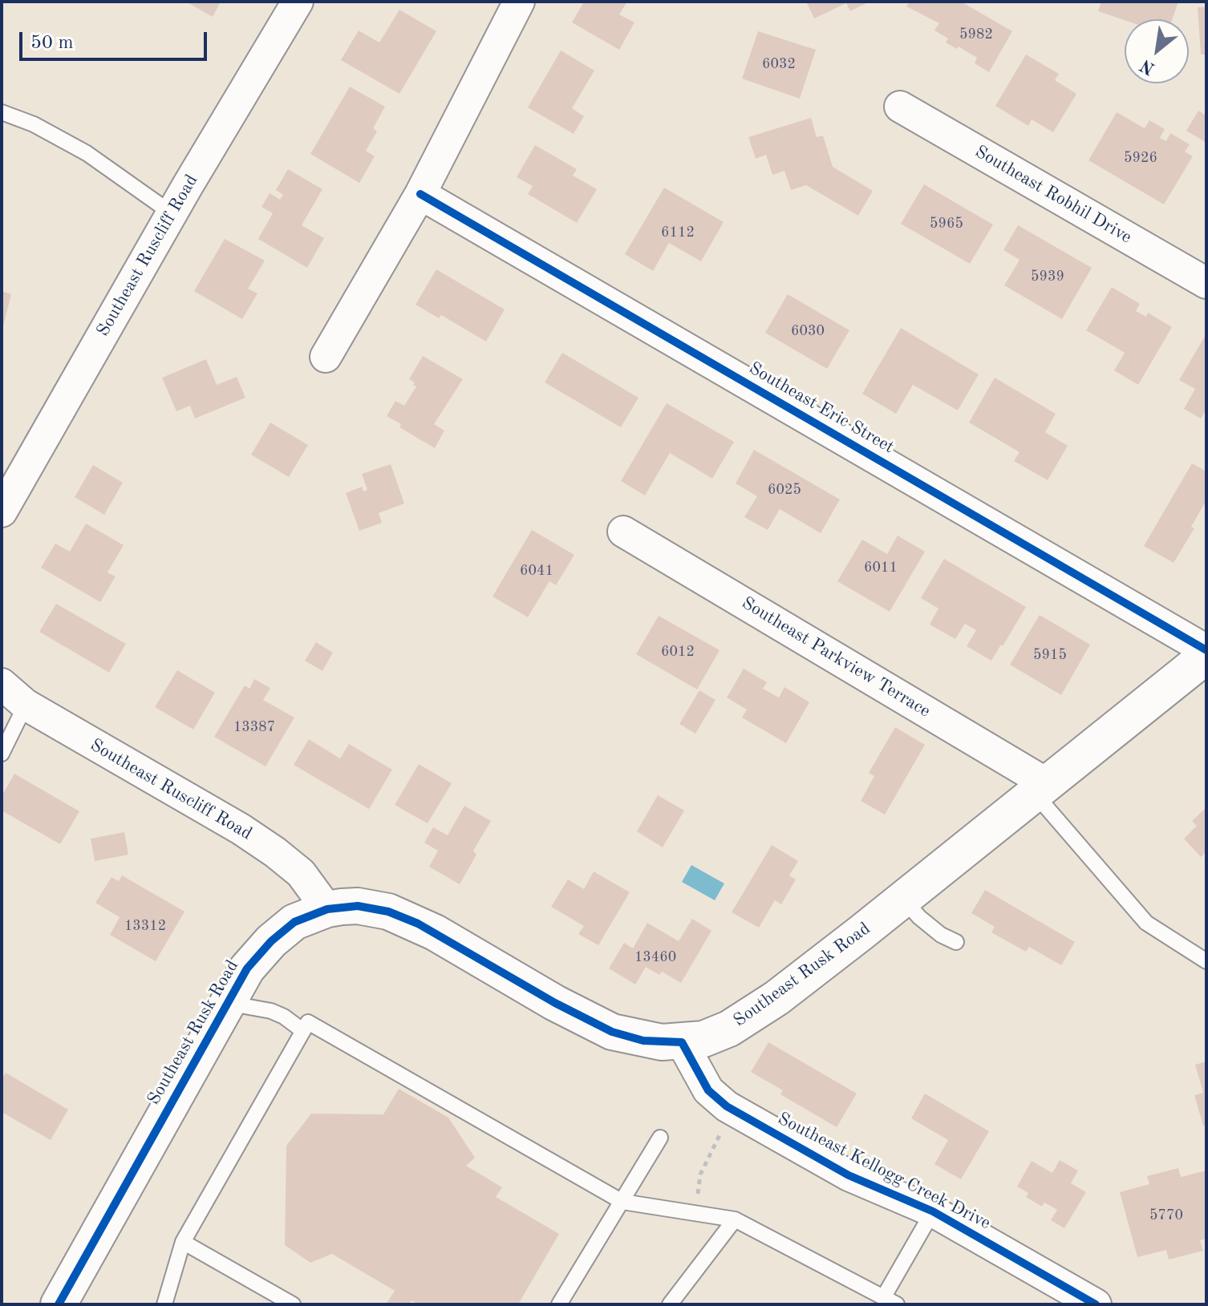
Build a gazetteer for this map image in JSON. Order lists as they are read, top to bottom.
{
  "streets": {
    "street": [
      "Southeast Robhil Drive",
      "Southeast Ruscliff Road",
      "Southeast Eric Street",
      "Southeast Parkview Terrace",
      "Southeast Rusk Road",
      "Southeast Kellogg Creek Drive"
    ]
  },
  "crossings": [
    ["Southeast Ruscliff Road", "Southeast Rusk Road"],
    ["Southeast Parkview Terrace", "Southeast Rusk Road"],
    ["Southeast Rusk Road", "Southeast Kellogg Creek Drive"]
  ],
  "house_numbers": [
    "5982",
    "6032",
    "5926",
    "5965",
    "6112",
    "5939",
    "6030",
    "6025",
    "6011",
    "6041",
    "6012",
    "5915",
    "13387",
    "13312",
    "13460",
    "5770"
  ],
  "scale_bar": "50 m",
  "north": "bottom left"
}
